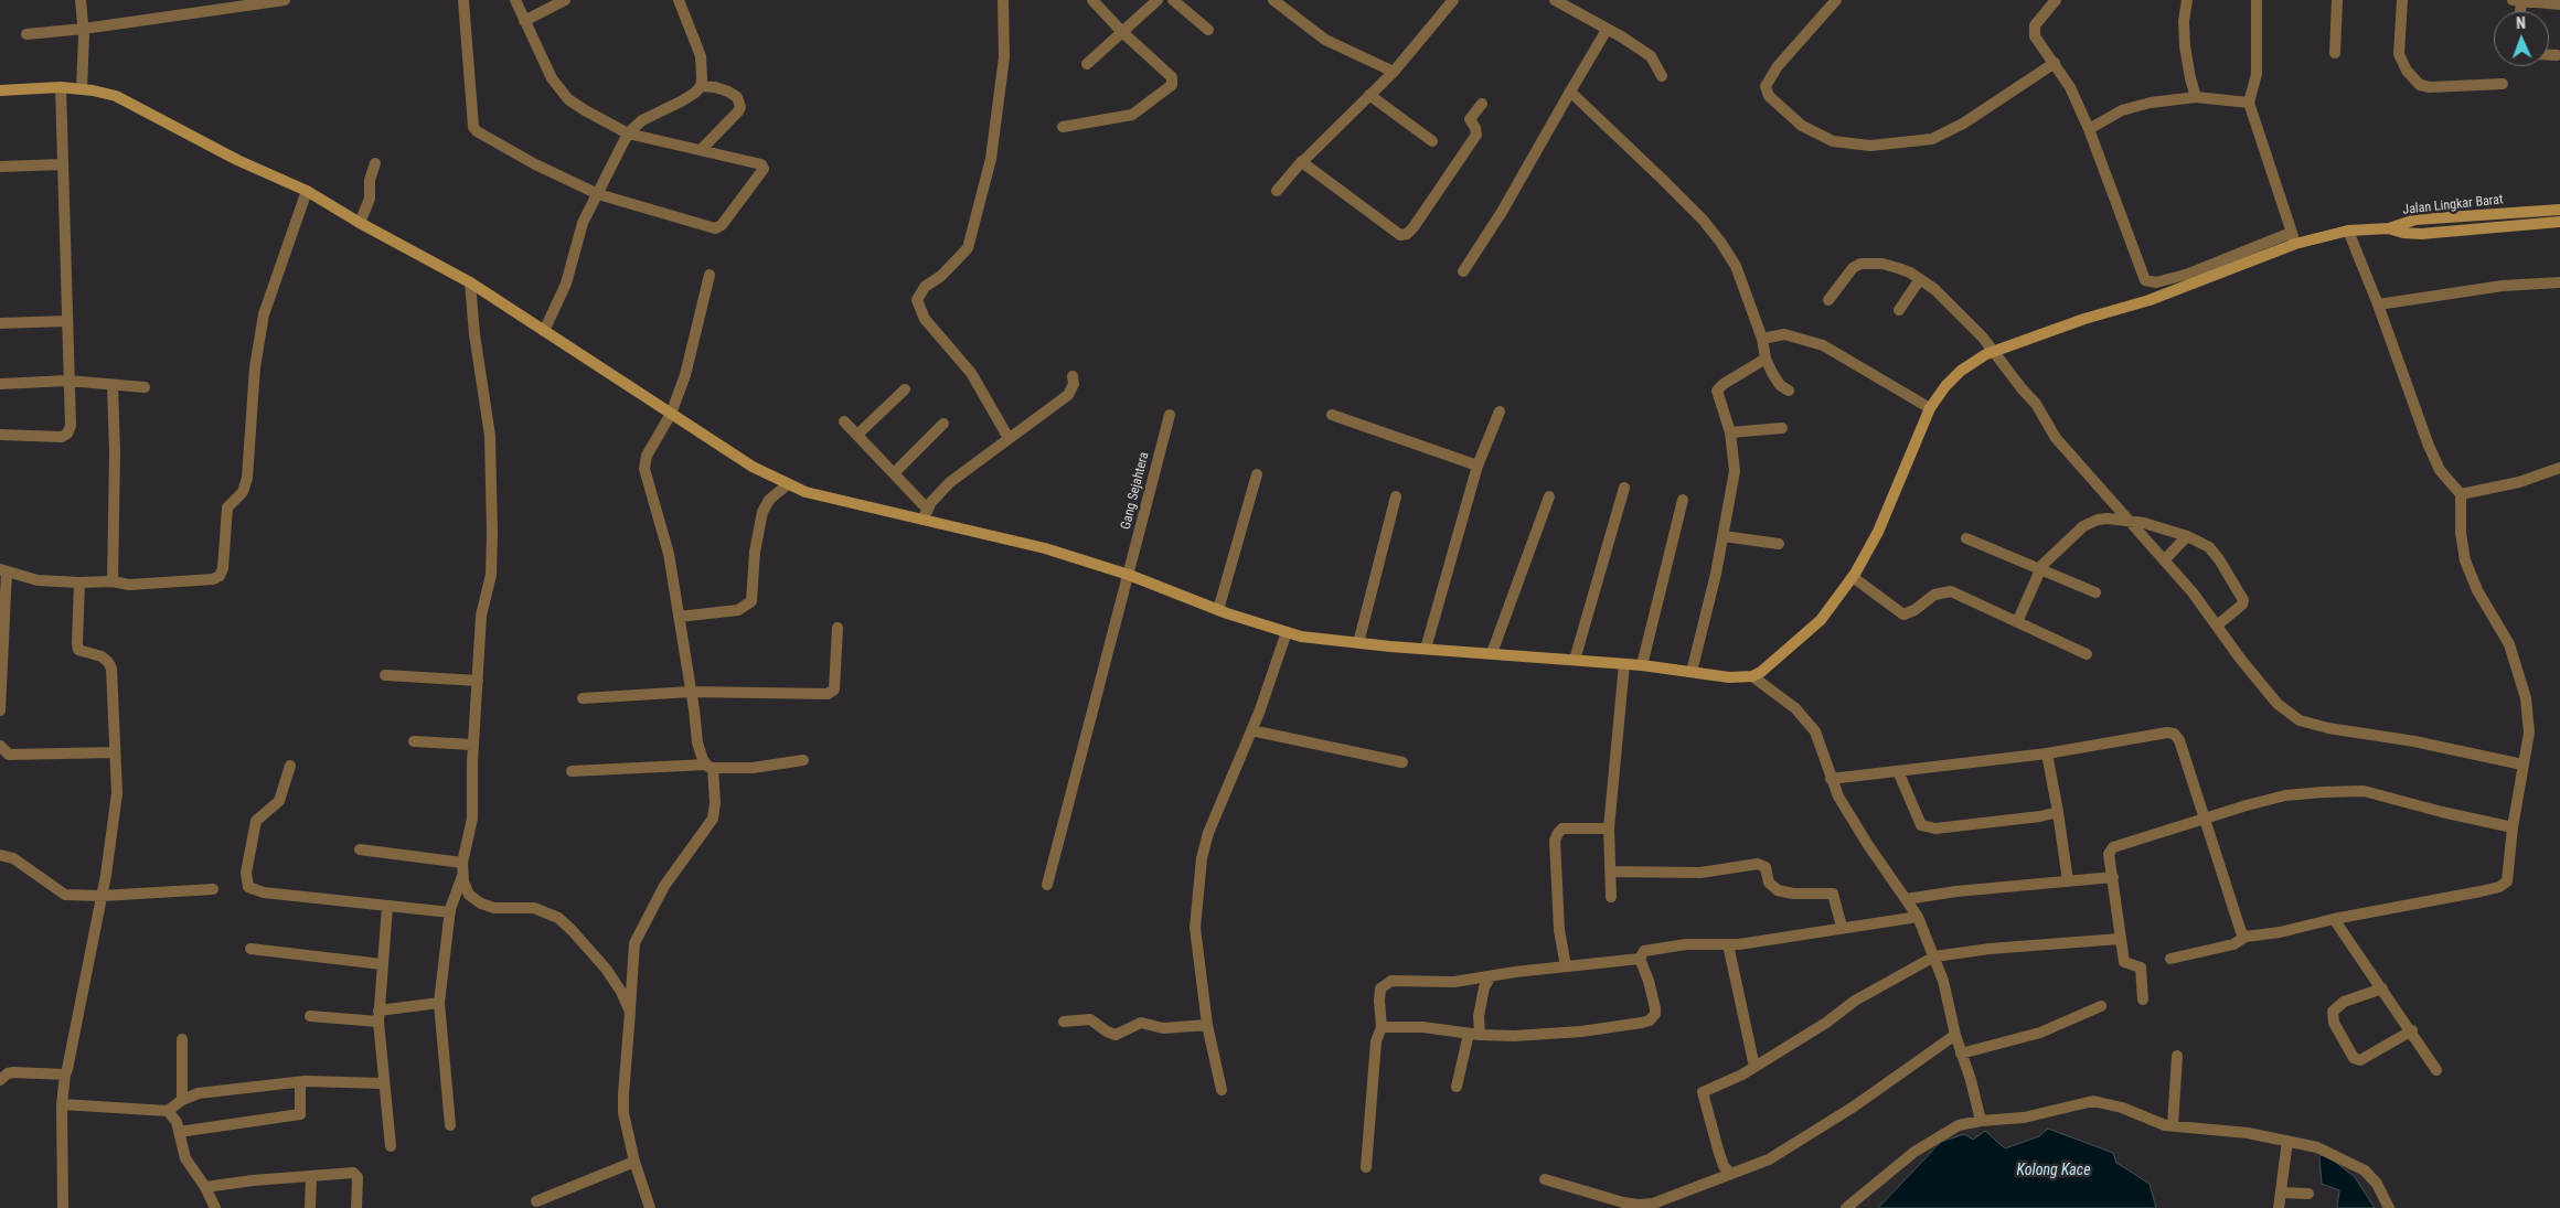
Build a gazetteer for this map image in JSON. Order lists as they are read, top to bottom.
{
  "streets": {
    "street": ["Jalan Lingkar Barat", "Gang Sejahtera"]
  },
  "water": ["Kolong Kace"],
  "north": "top"
}
